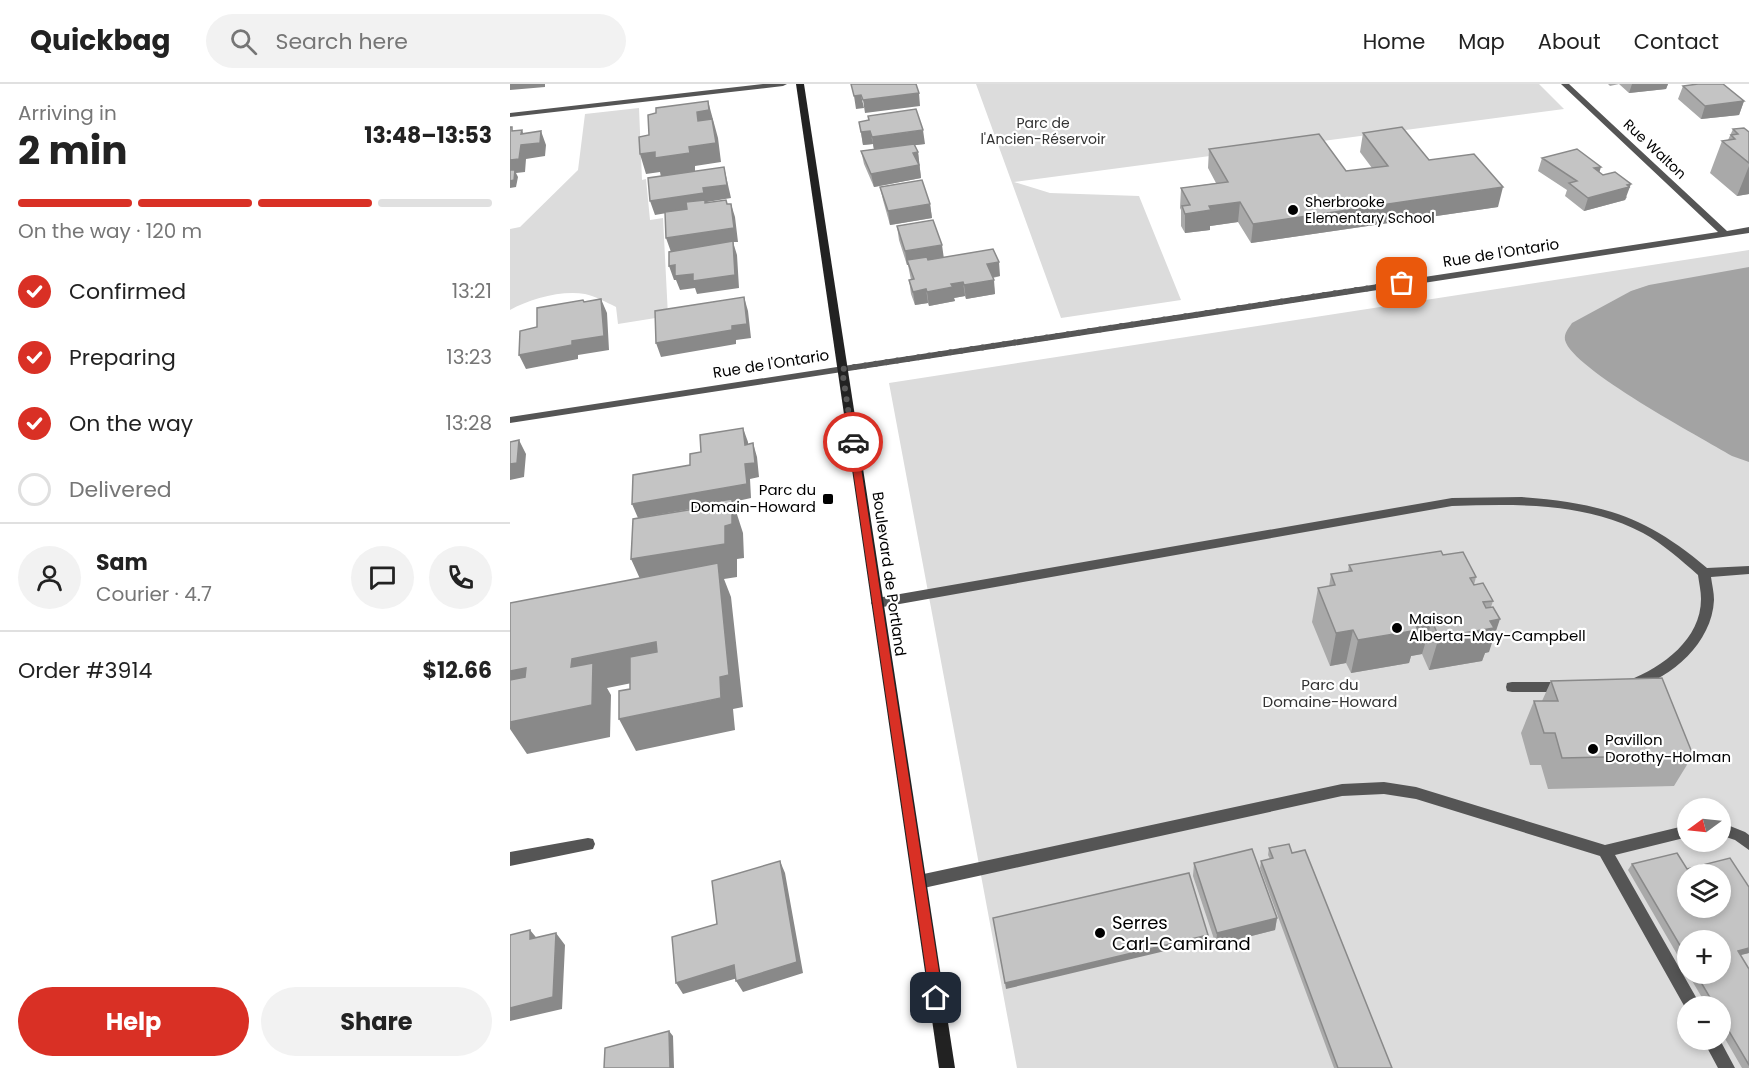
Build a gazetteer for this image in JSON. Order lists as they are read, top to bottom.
{
  "streets": {
    "main road": ["Boulevard de Portland"],
    "street": ["Rue Walton", "Rue de l'Ontario"]
  },
  "crossings": [
    ["Rue Walton", "Rue de l'Ontario"],
    ["Rue de l'Ontario", "Boulevard de Portland"]
  ],
  "parks": ["Parc de l'Ancien-Réservoir", "Parc du Domaine-Howard"],
  "places": {
    "other": [
      "Sherbrooke Elementary School",
      "Maison Alberta-May-Campbell",
      "Pavillon Dorothy-Holman",
      "Serres Carl-Camirand"
    ],
    "transit": ["Parc du Domain-Howard"]
  },
  "north": "left",
  "page": {
    "header": "Quickbag",
    "search": "Search here",
    "nav": [
      "Home",
      "Map",
      "About",
      "Contact"
    ],
    "heading": ["2 min", "Arriving in", "13:48–13:53"],
    "panel": [
      "Sam",
      "Courier · 4.7",
      "Order #3914",
      "$12.66"
    ],
    "bar": "On the way · 120 m",
    "list": [
      ["Confirmed", "13:21"],
      ["Preparing", "13:23"],
      ["On the way", "13:28"],
      "Delivered"
    ],
    "map_buttons": ["+", "−"],
    "buttons": ["Help", "Share"]
  }
}
